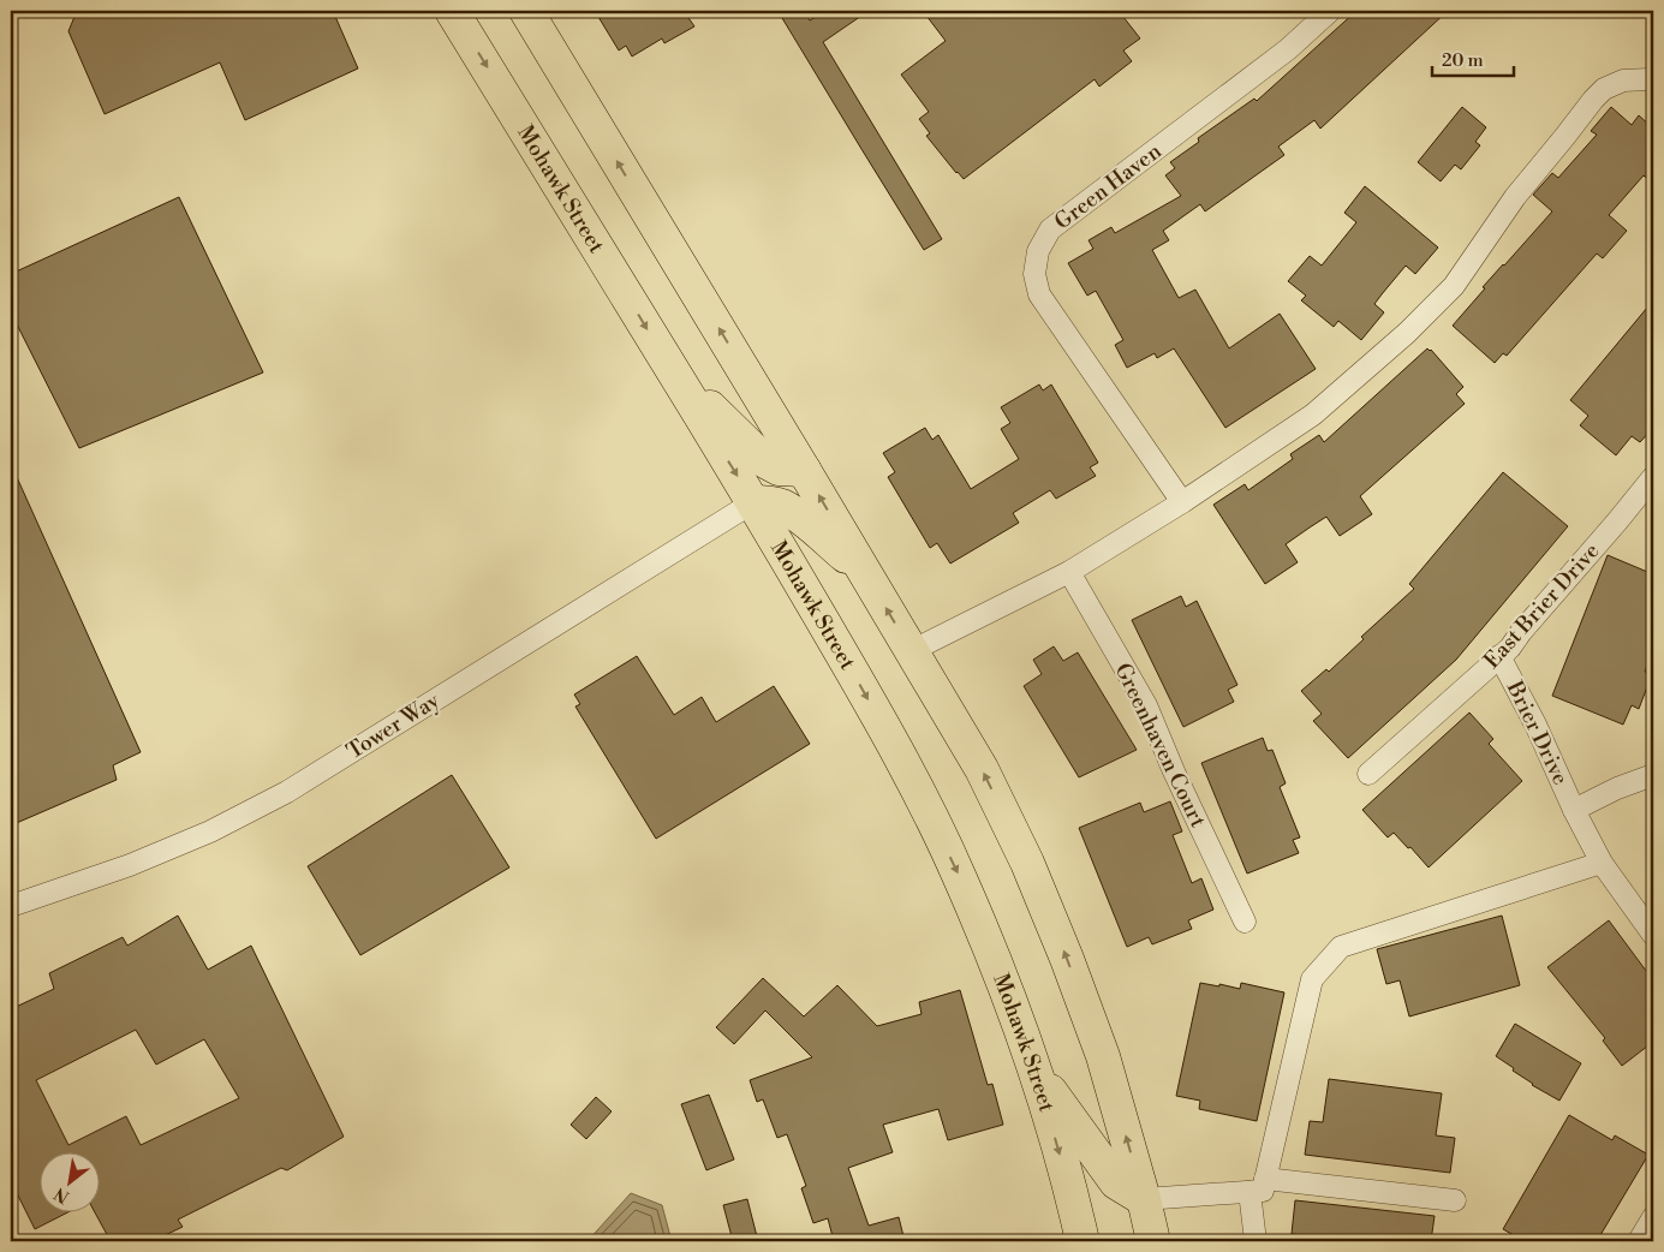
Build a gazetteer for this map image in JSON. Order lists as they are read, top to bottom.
{
  "streets": {
    "main road": ["Mohawk Street"],
    "street": [
      "Green Haven",
      "East Brier Drive",
      "Tower Way",
      "Brier Drive",
      "Greenhaven Court"
    ]
  },
  "crossings": [
    ["Mohawk Street", "Tower Way"],
    ["East Brier Drive", "Brier Drive"]
  ],
  "scale_bar": "20 m",
  "north": "bottom left"
}
